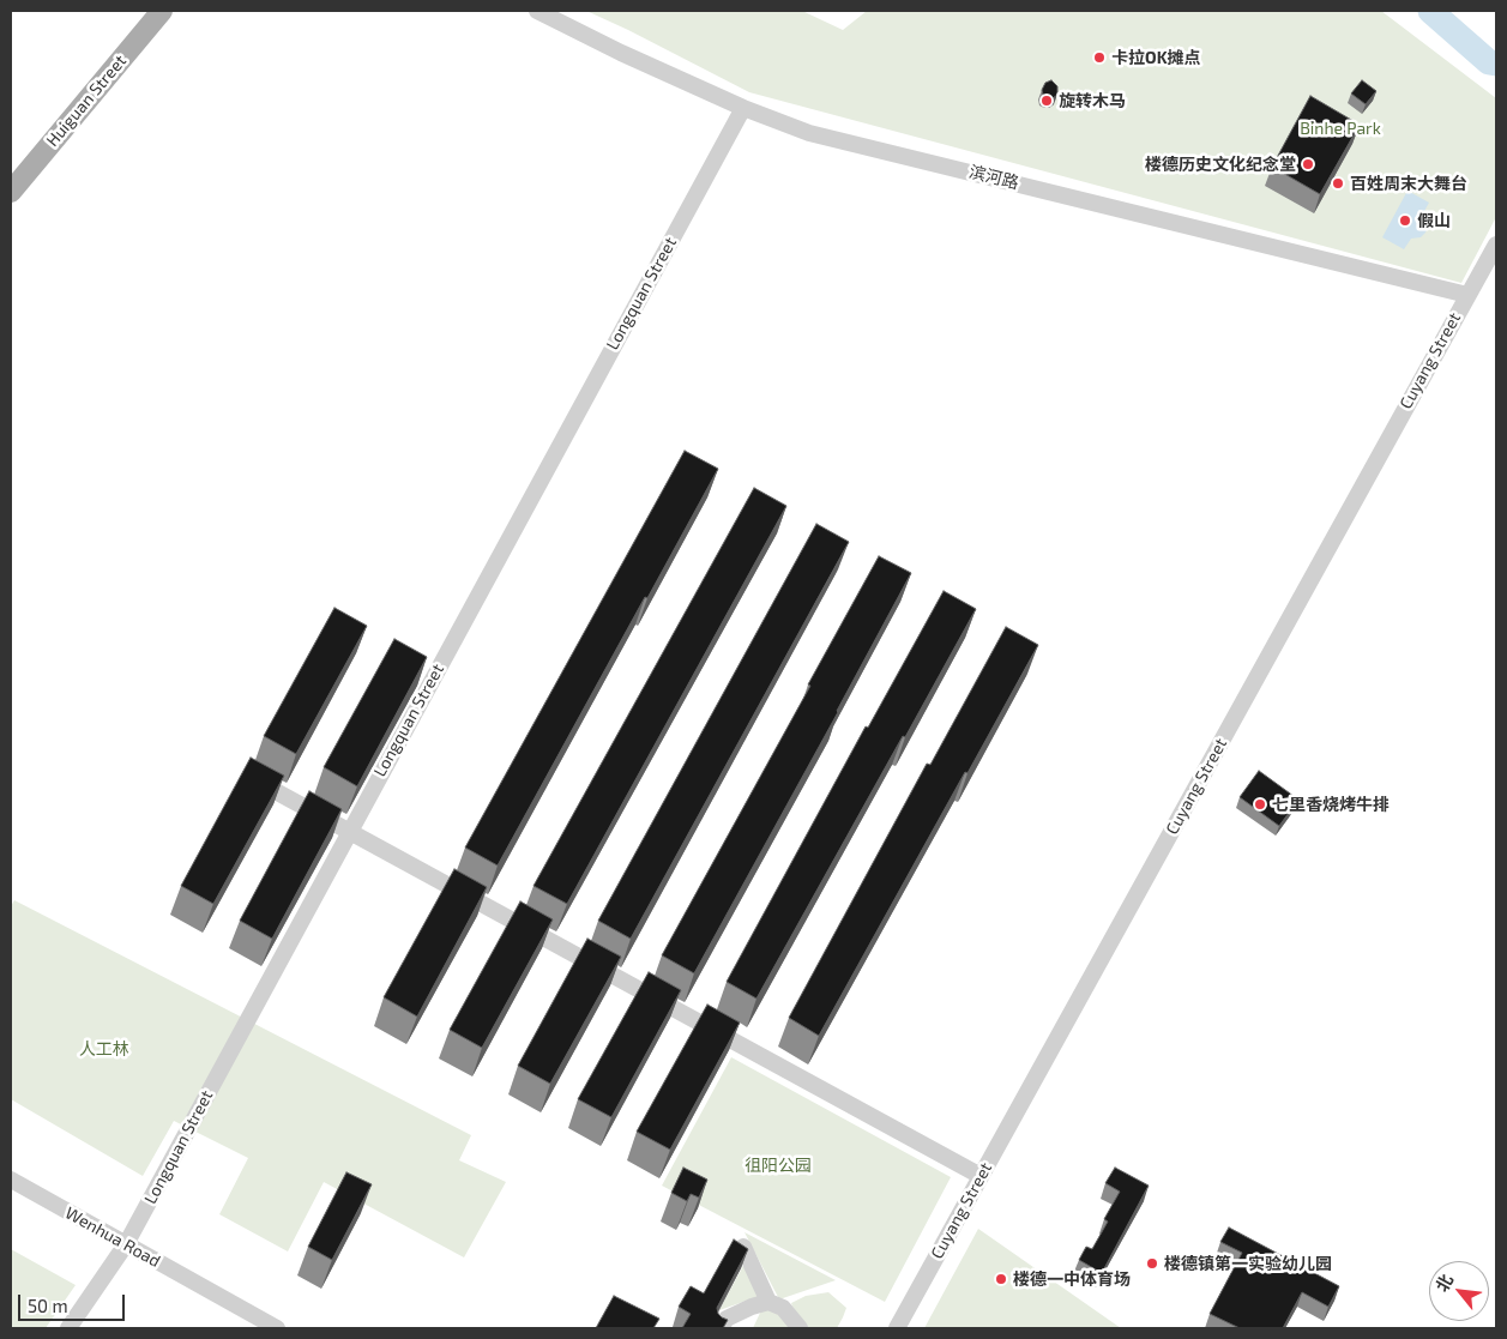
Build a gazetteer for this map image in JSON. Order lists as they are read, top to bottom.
{
  "streets": {
    "main road": ["Huiguan Street"],
    "street": [
      "滨河路",
      "Longquan Street",
      "Cuyang Street",
      "Wenhua Road"
    ]
  },
  "crossings": [
    ["滨河路", "Longquan Street"],
    ["滨河路", "Cuyang Street"],
    ["Longquan Street", "Wenhua Road"]
  ],
  "parks": ["Binhe Park", "人工林", "徂阳公园"],
  "places": [
    "卡拉OK摊点",
    "旋转木马",
    "楼德历史文化纪念堂",
    "百姓周末大舞台",
    "假山",
    "七里香烧烤牛排",
    "楼德镇第一实验幼儿园",
    "楼德一中体育场"
  ],
  "scale_bar": "50 m",
  "north": "top left"
}
